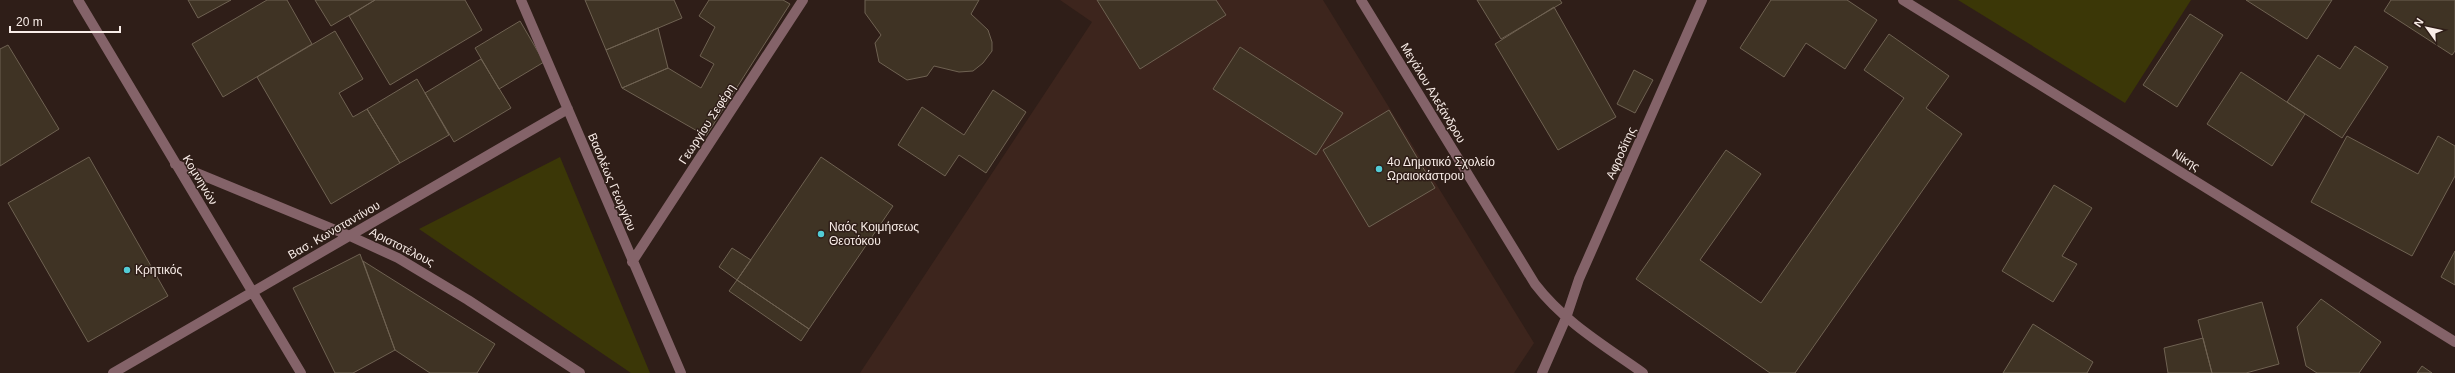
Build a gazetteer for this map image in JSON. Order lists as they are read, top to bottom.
{
  "streets": {
    "street": [
      "Μεγάλου Αλεξάνδρου",
      "Γεωργίου Σεφέρη",
      "Αφροδίτης",
      "Νίκης",
      "Κομνηνών",
      "Βασιλέως Γεωργίου",
      "Βασ. Κωνσταντίνου",
      "Αριστοτέλους"
    ]
  },
  "crossings": [
    ["Μεγάλου Αλεξάνδρου", "Αφροδίτης"],
    ["Γεωργίου Σεφέρη", "Βασιλέως Γεωργίου"],
    ["Κομνηνών", "Βασ. Κωνσταντίνου"],
    ["Κομνηνών", "Αριστοτέλους"],
    ["Βασιλέως Γεωργίου", "Βασ. Κωνσταντίνου"],
    ["Βασ. Κωνσταντίνου", "Αριστοτέλους"]
  ],
  "places": ["4ο Δημοτικό Σχολείο Ωραιοκάστρου", "Ναός Κοιμήσεως Θεοτόκου", "Κρητικός"],
  "scale_bar": "20 m",
  "north": "top left"
}
